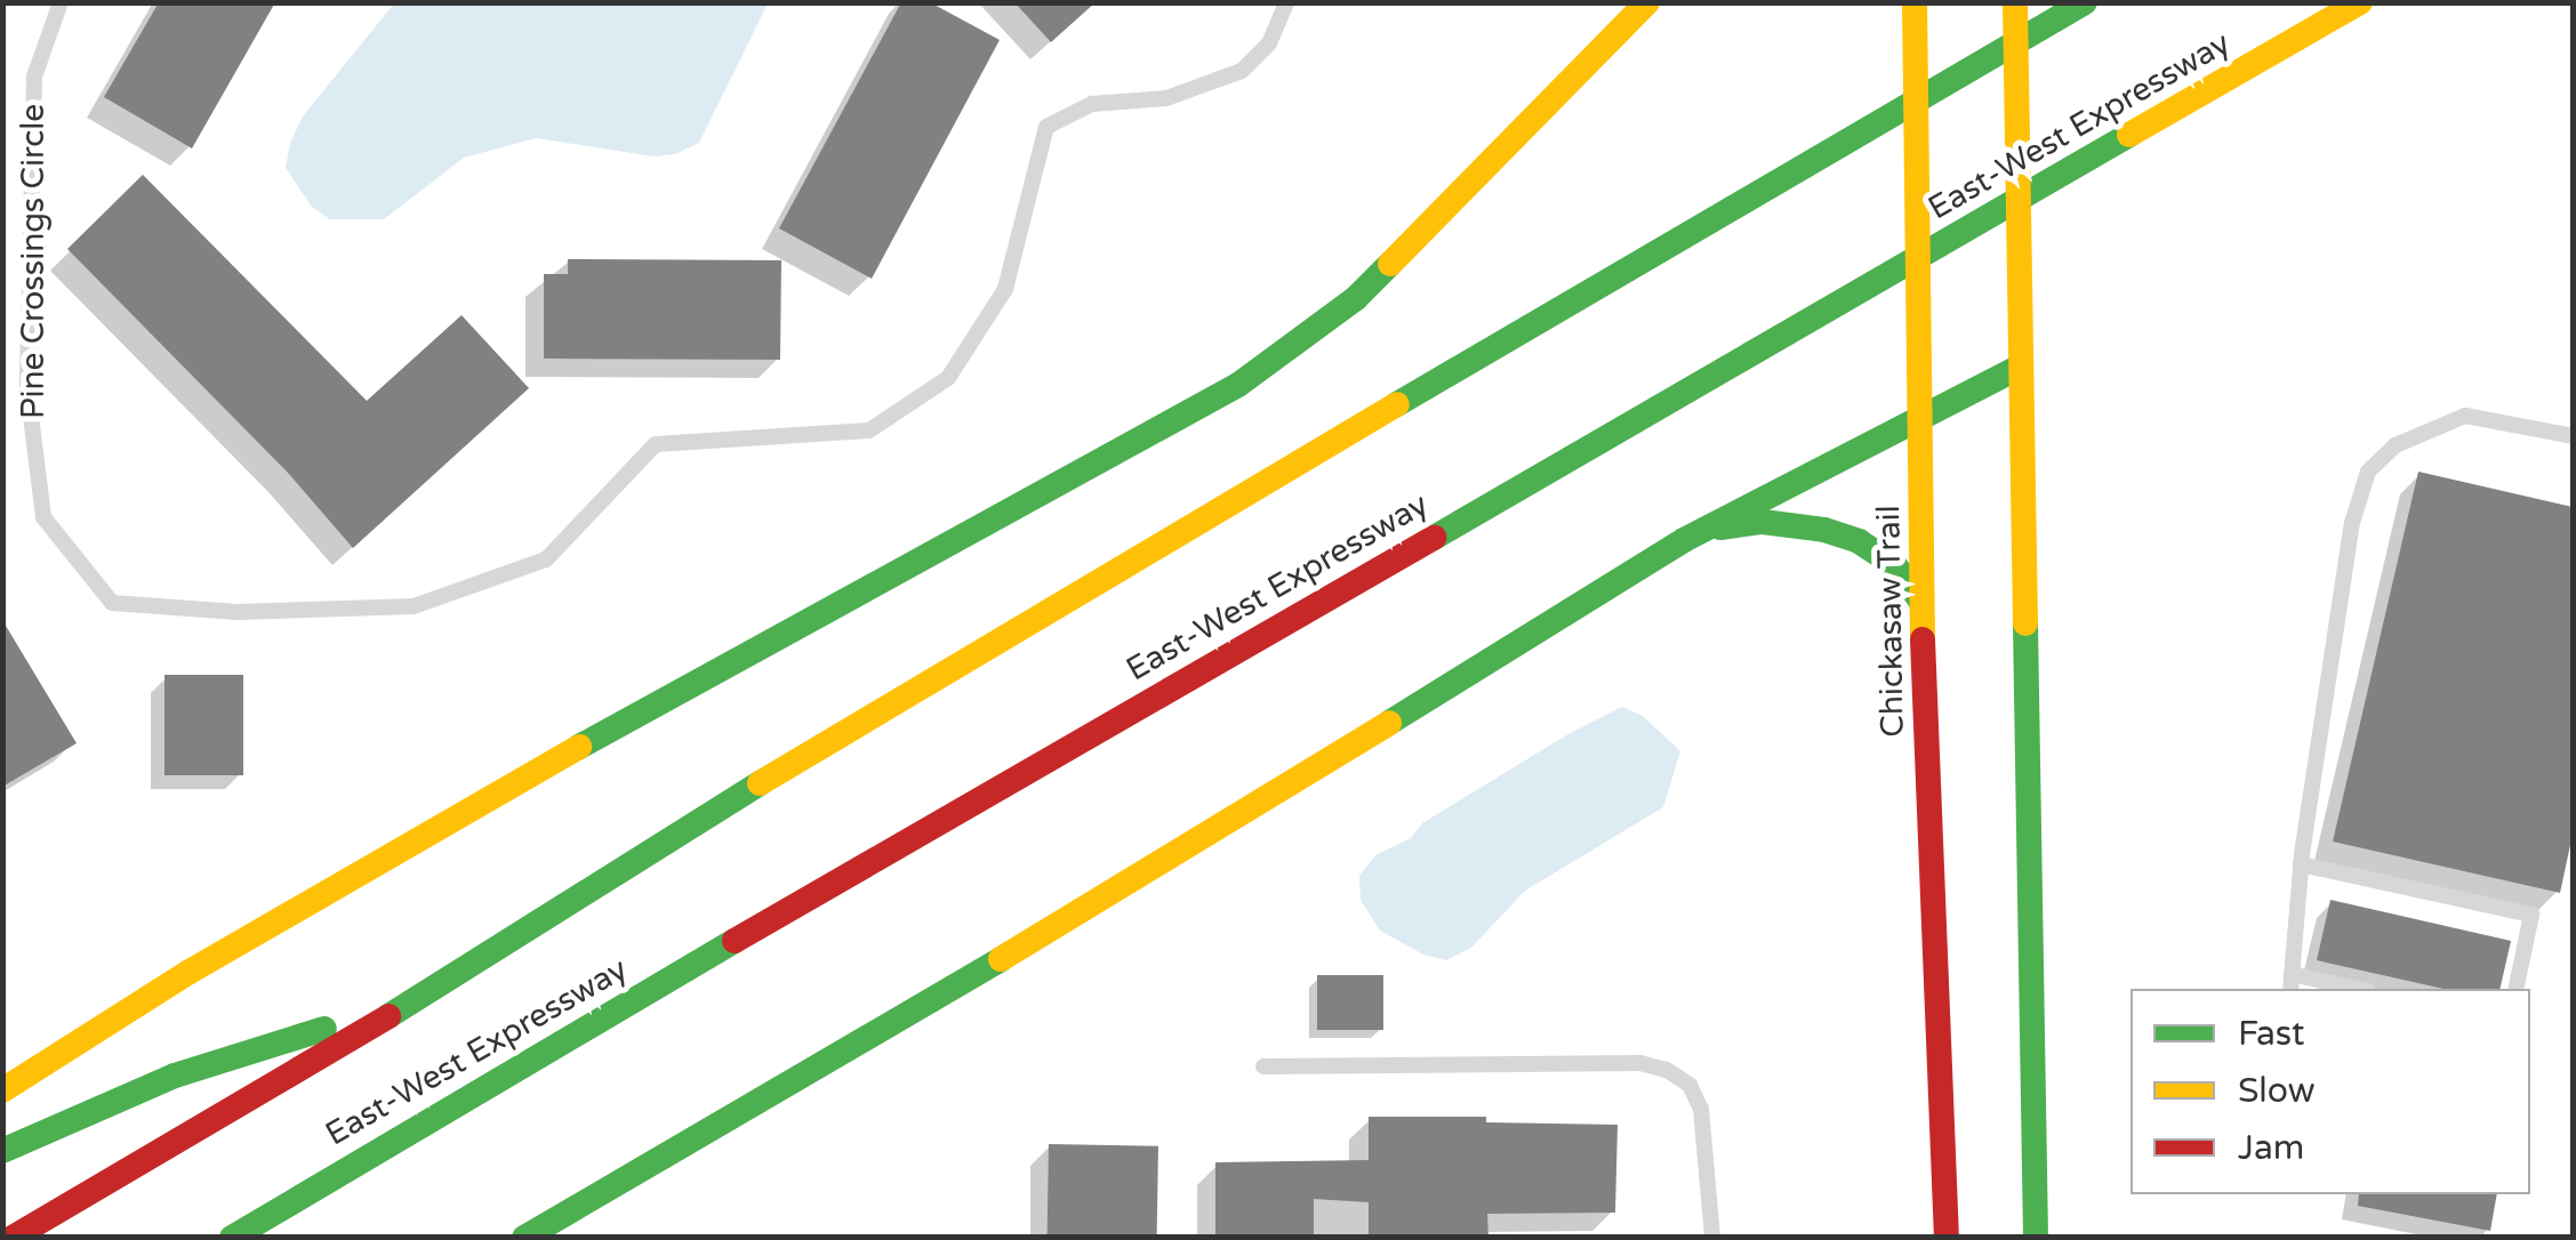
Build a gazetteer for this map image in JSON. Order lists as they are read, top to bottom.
{
  "streets": {
    "main road": ["East-West Expressway", "Chickasaw Trail"],
    "lane": ["Pine Crossings Circle"]
  },
  "legend": ["Fast", "Slow", "Jam"]
}
